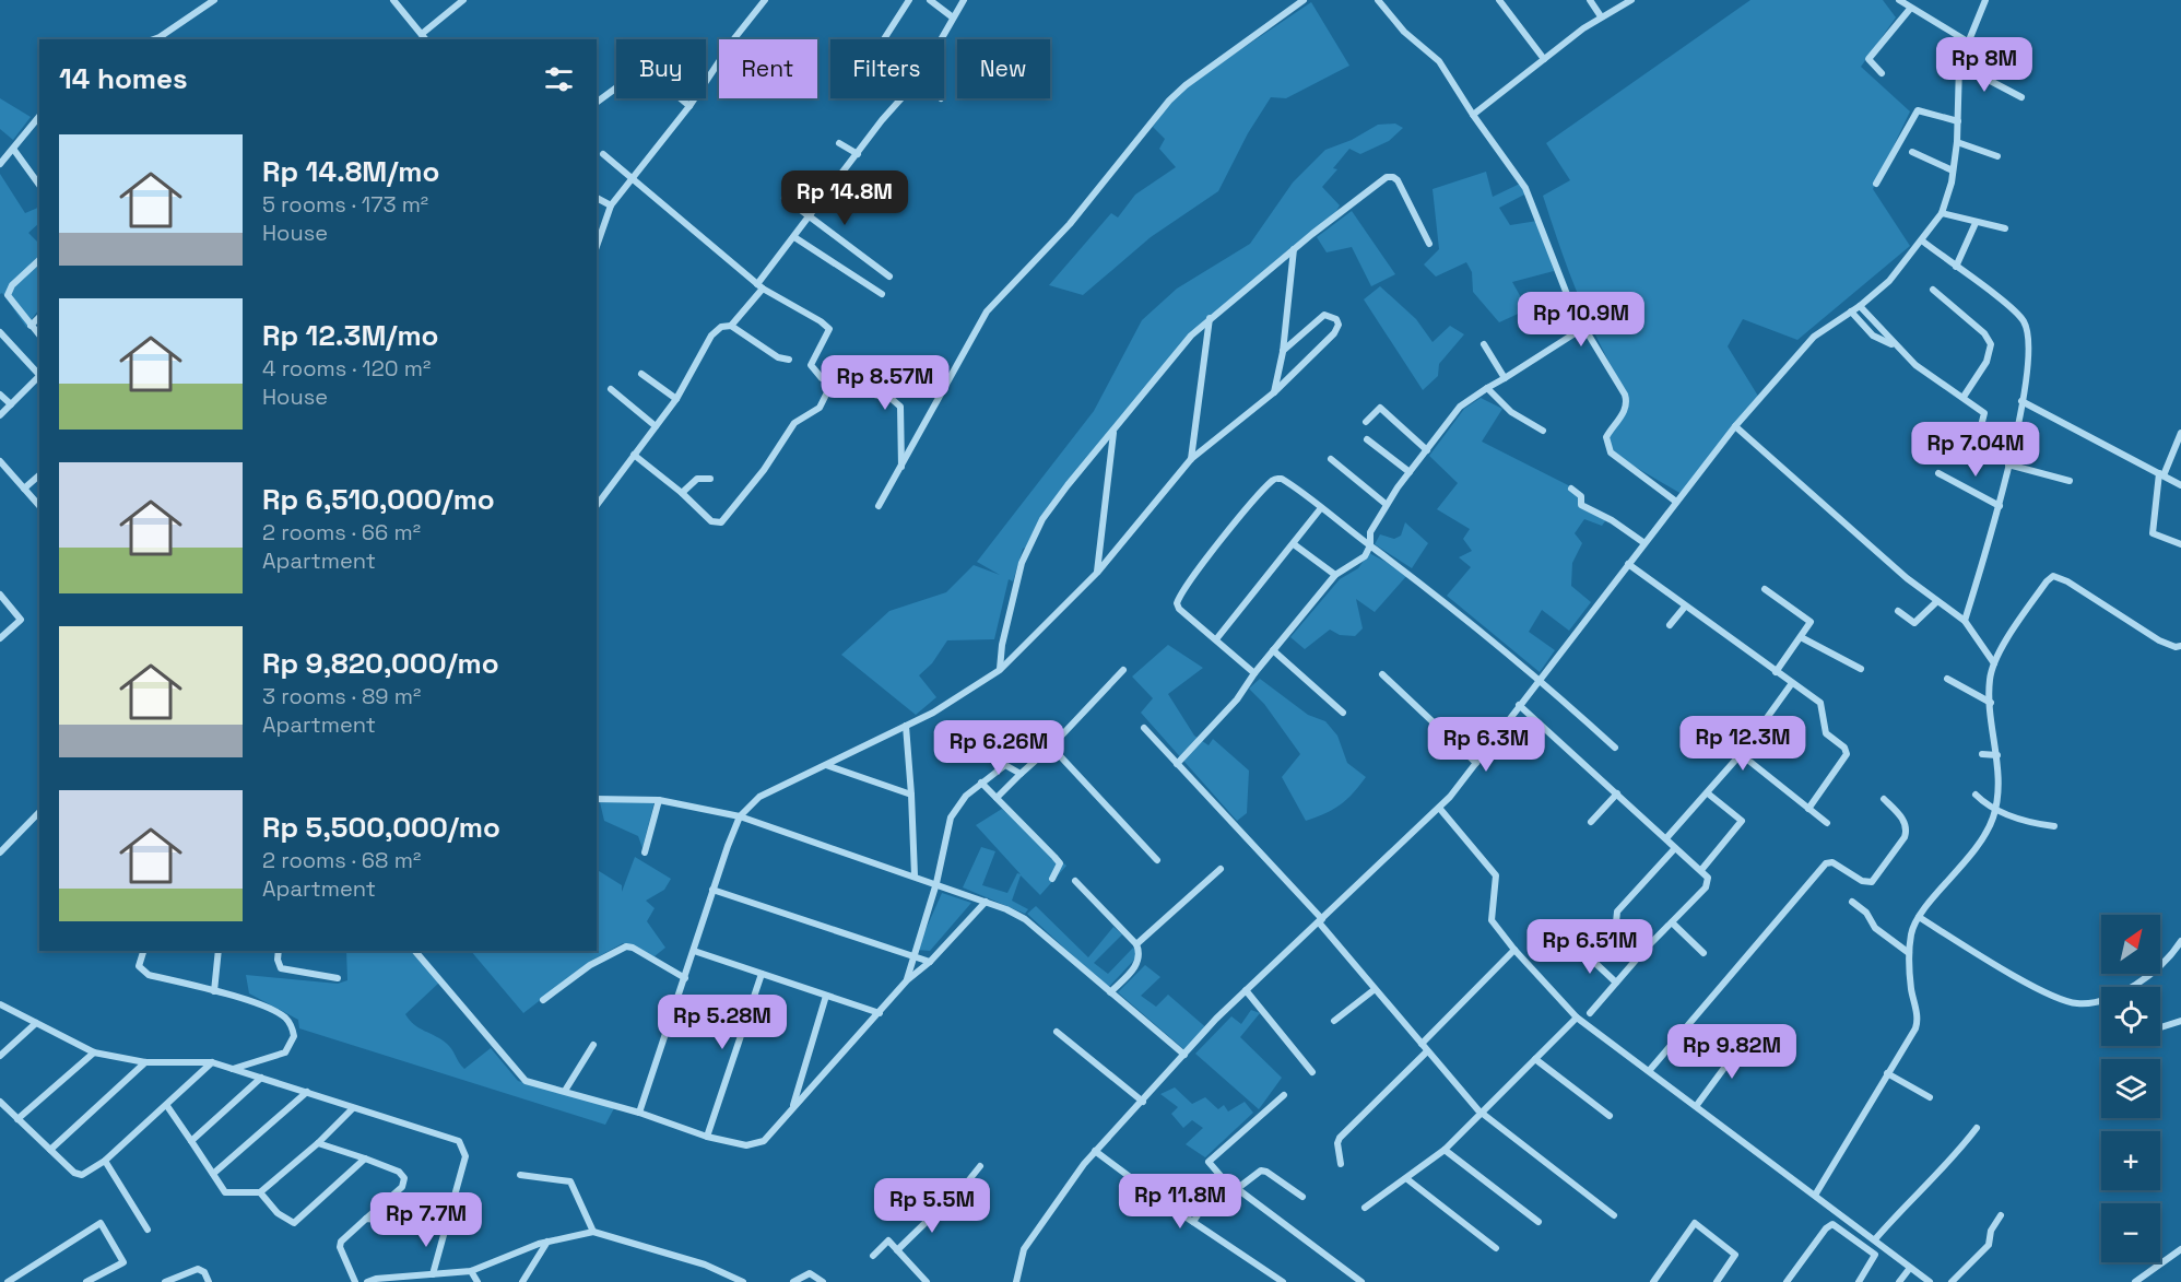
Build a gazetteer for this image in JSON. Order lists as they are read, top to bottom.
{
  "north": "top right",
  "page": {
    "price": [
      "Rp 8M",
      "Rp 14.8M",
      "Rp 10.9M",
      "Rp 8.57M",
      "Rp 7.04M",
      "Rp 12.3M",
      "Rp 6.3M",
      "Rp 6.26M",
      "Rp 6.51M",
      "Rp 5.28M",
      "Rp 9.82M",
      "Rp 11.8M",
      "Rp 5.5M",
      "Rp 7.7M"
    ],
    "chip": [
      "Buy",
      "Rent",
      "Filters",
      "New"
    ],
    "heading": "14 homes",
    "list": [
      {
        "name": "Rp 14.8M/mo",
        "note": "5 rooms · 173 m² · House"
      },
      {
        "name": "Rp 12.3M/mo",
        "note": "4 rooms · 120 m² · House"
      },
      {
        "name": "Rp 6,510,000/mo",
        "note": "2 rooms · 66 m² · Apartment"
      },
      {
        "name": "Rp 9,820,000/mo",
        "note": "3 rooms · 89 m² · Apartment"
      },
      {
        "name": "Rp 5,500,000/mo",
        "note": "2 rooms · 68 m² · Apartment"
      }
    ],
    "map_buttons": ["+", "−"]
  }
}
